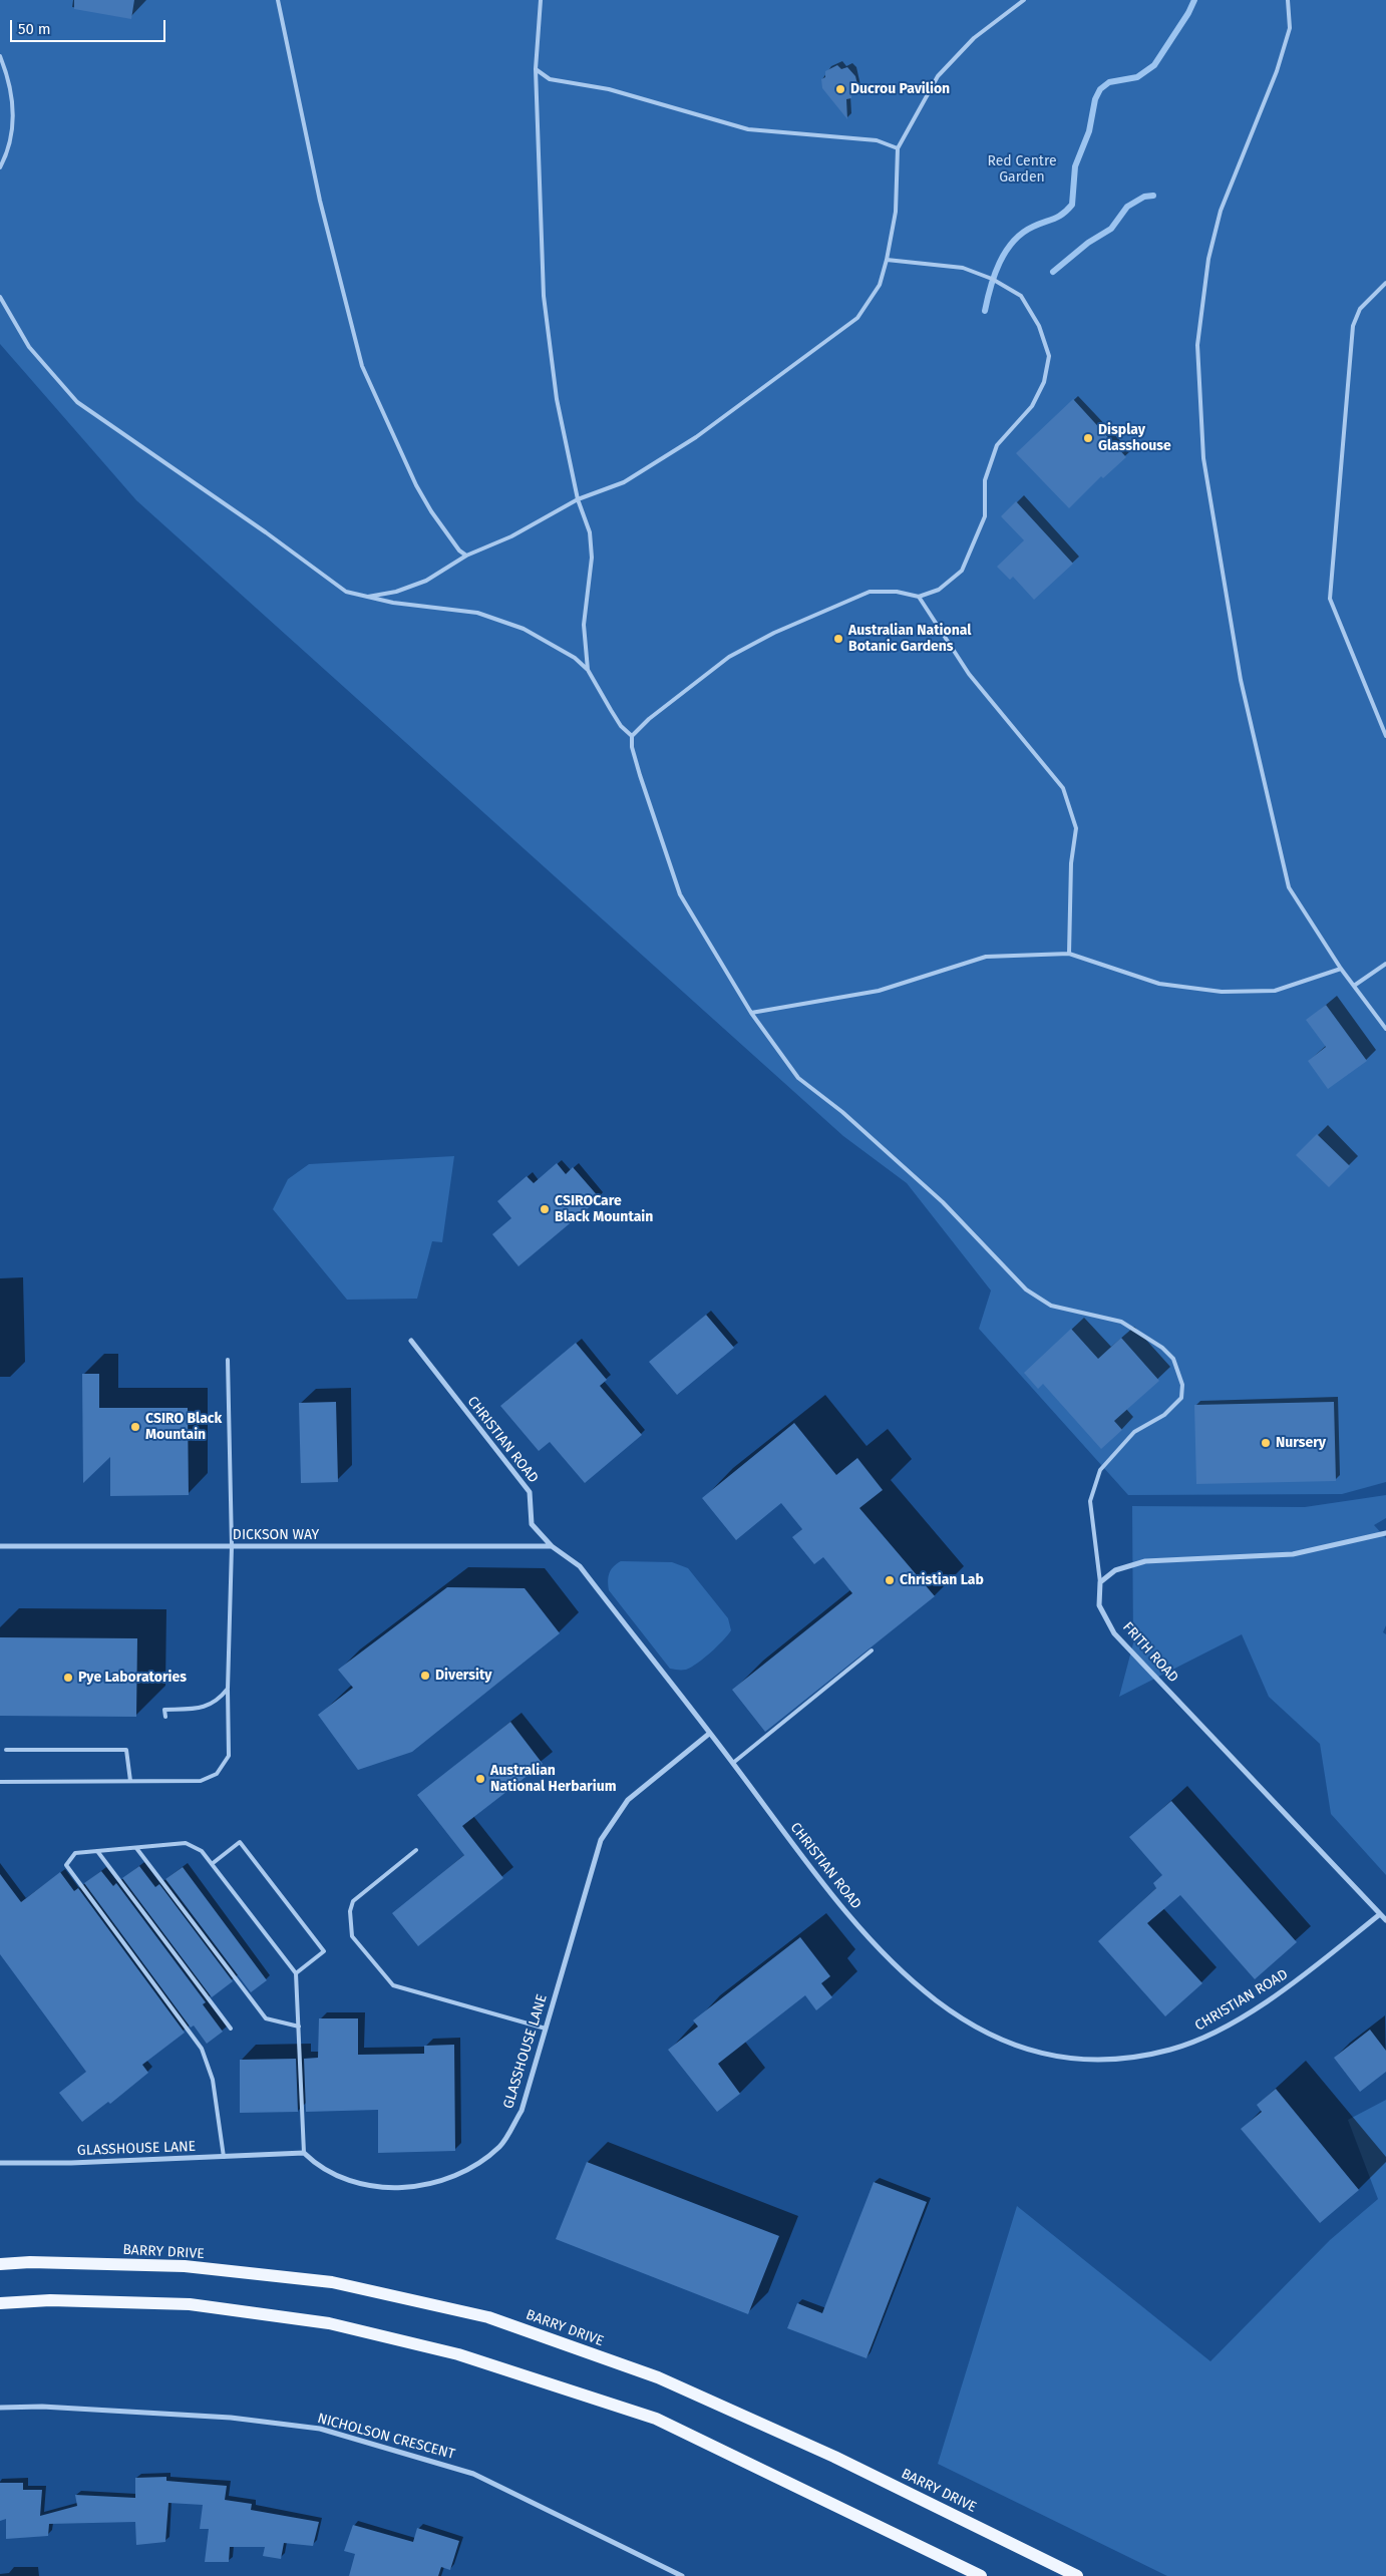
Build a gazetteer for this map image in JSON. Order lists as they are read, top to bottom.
{
  "streets": {
    "main road": ["BARRY DRIVE"],
    "street": [
      "CHRISTIAN ROAD",
      "DICKSON WAY",
      "FRITH ROAD",
      "GLASSHOUSE LANE",
      "NICHOLSON CRESCENT"
    ]
  },
  "crossings": [
    ["CHRISTIAN ROAD", "DICKSON WAY"],
    ["CHRISTIAN ROAD", "FRITH ROAD"],
    ["CHRISTIAN ROAD", "GLASSHOUSE LANE"]
  ],
  "parks": ["Red Centre Garden"],
  "places": [
    "Ducrou Pavilion",
    "Display Glasshouse",
    "Australian National Botanic Gardens",
    "CSIROCare Black Mountain",
    "CSIRO Black Mountain",
    "Nursery",
    "Christian Lab",
    "Diversity",
    "Pye Laboratories",
    "Australian National Herbarium"
  ],
  "scale_bar": "50 m"
}
